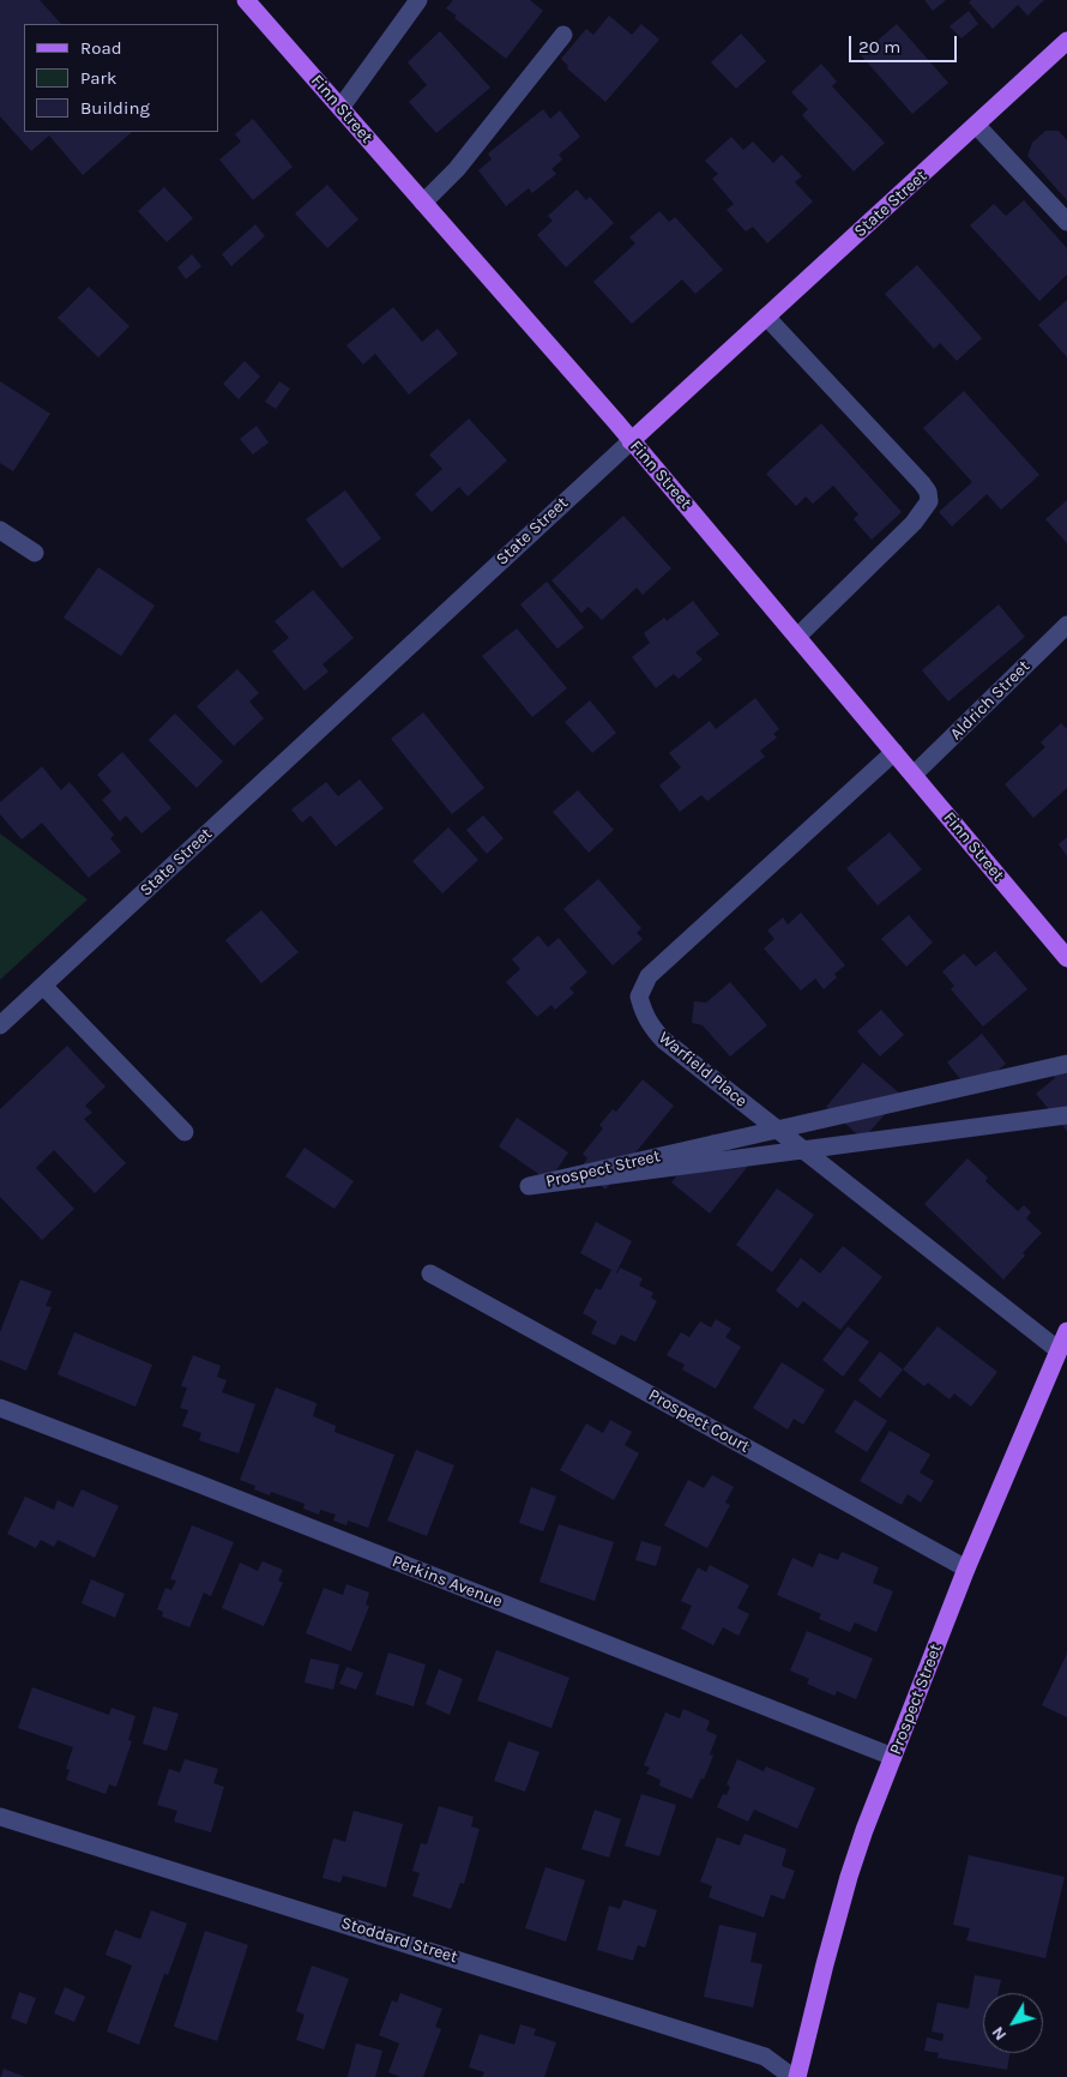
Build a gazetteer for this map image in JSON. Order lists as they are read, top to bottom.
{
  "streets": {
    "main road": ["Finn Street", "State Street", "Prospect Street"],
    "street": [
      "Aldrich Street",
      "Warfield Place",
      "Prospect Court",
      "Perkins Avenue",
      "Stoddard Street"
    ]
  },
  "crossings": [
    ["Finn Street", "State Street"],
    ["Finn Street", "Aldrich Street"],
    ["Finn Street", "Warfield Place"],
    ["Warfield Place", "Prospect Street"],
    ["Prospect Street", "Prospect Court"],
    ["Prospect Street", "Perkins Avenue"]
  ],
  "legend": ["Road", "Park", "Building"],
  "scale_bar": "20 m",
  "north": "bottom left"
}
